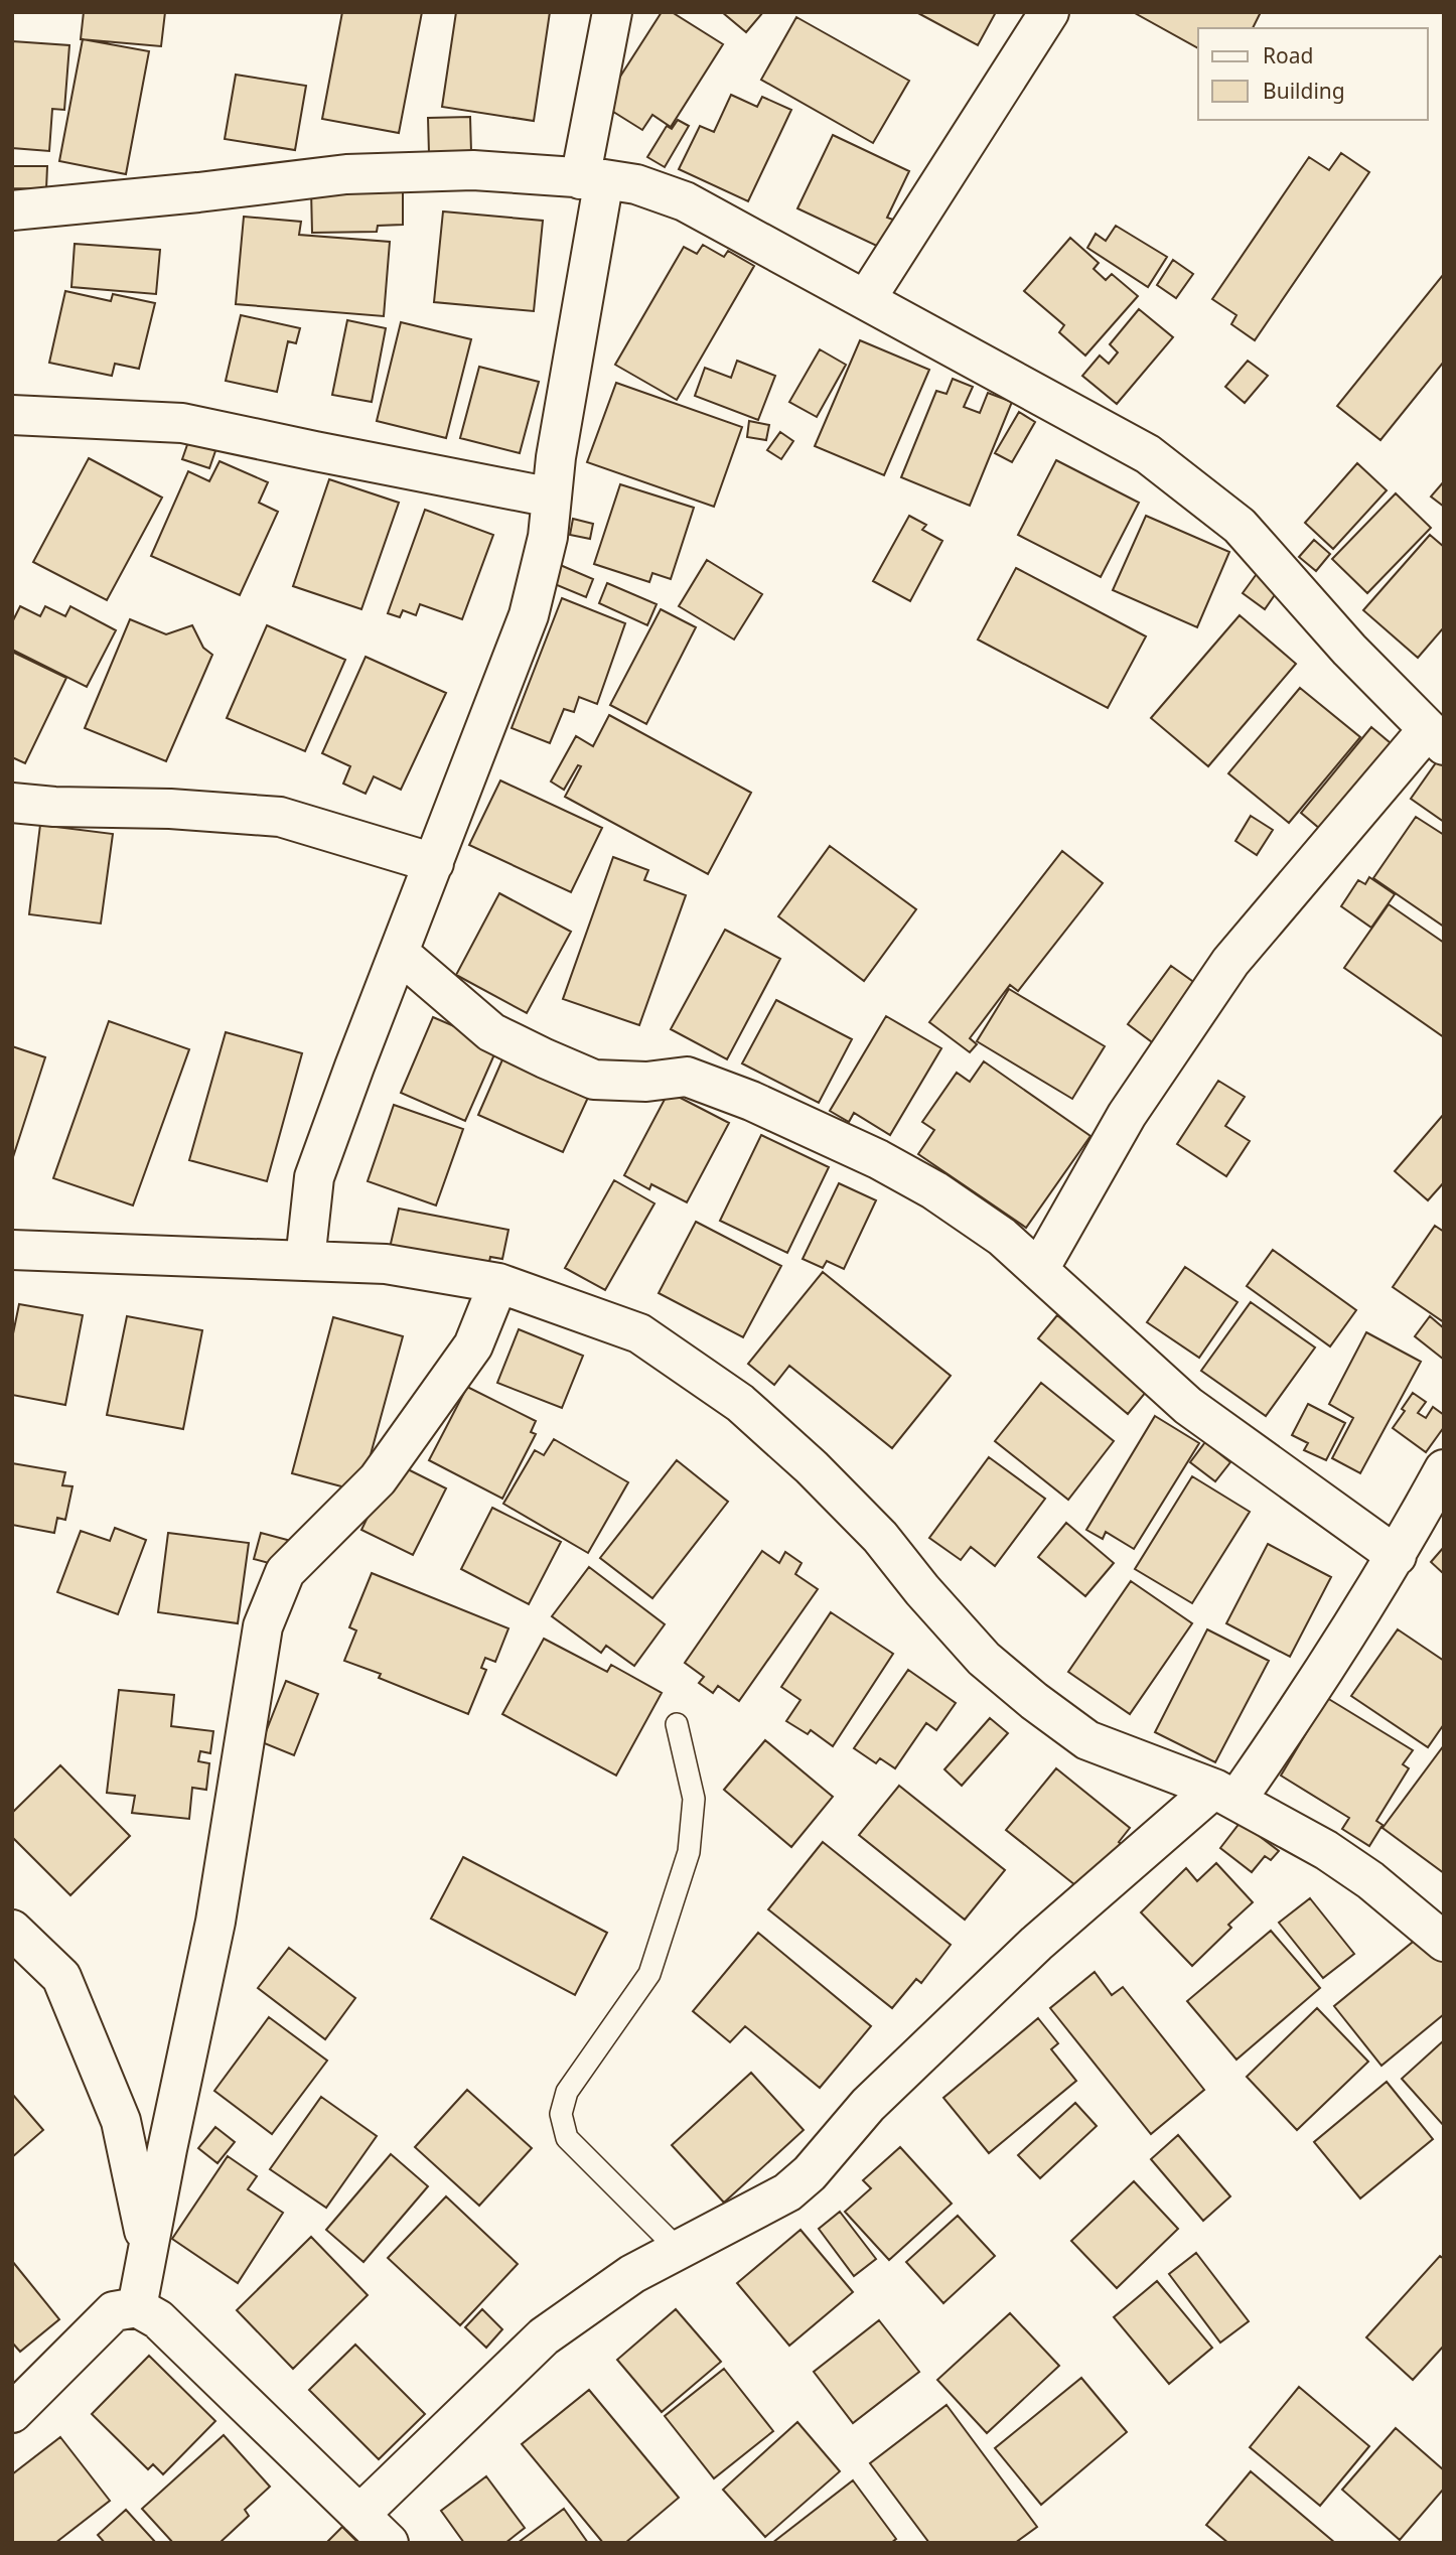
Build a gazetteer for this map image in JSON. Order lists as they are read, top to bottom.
{
  "legend": ["Road", "Building"]
}
